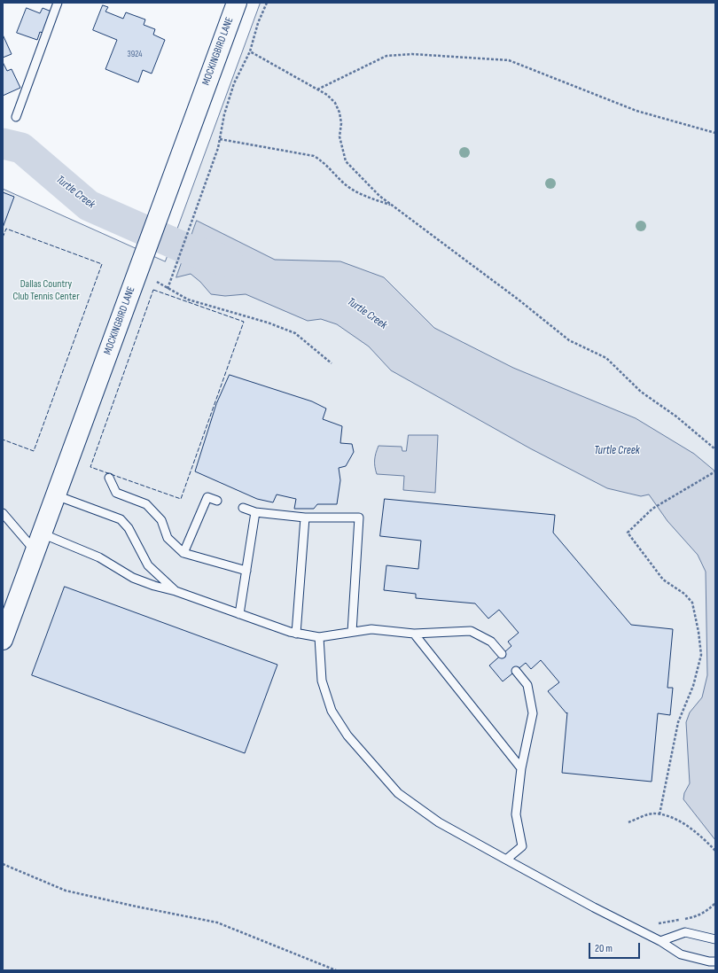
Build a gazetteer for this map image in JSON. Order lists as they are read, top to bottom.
{
  "streets": {
    "main road": ["MOCKINGBIRD LANE"]
  },
  "water": ["Turtle Creek"],
  "parks": ["Dallas Country Club Tennis Center"],
  "house_numbers": ["3924"],
  "scale_bar": "20 m"
}
